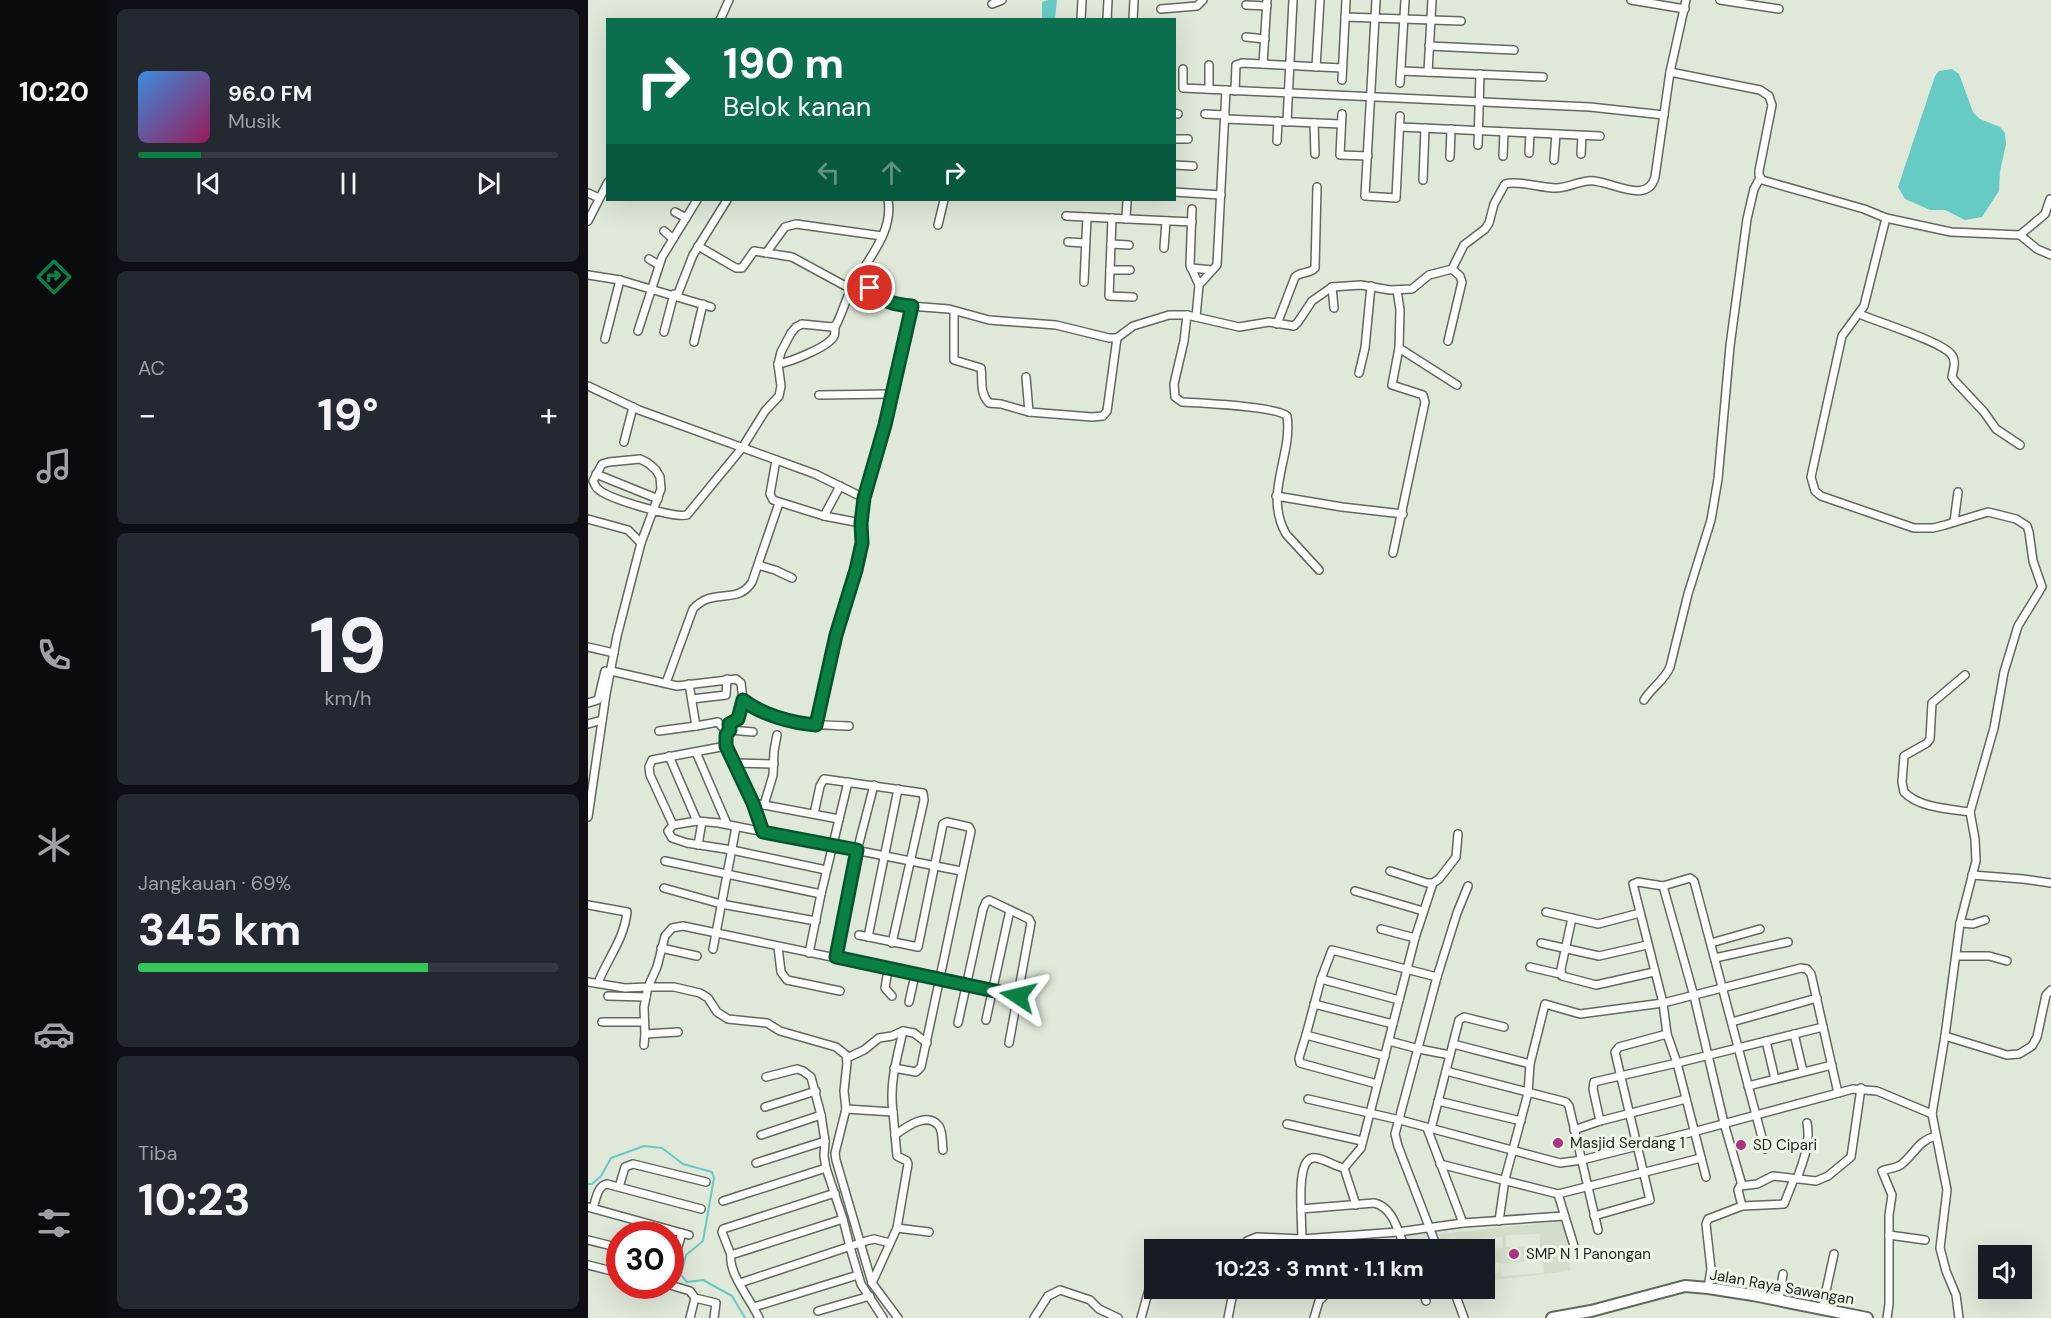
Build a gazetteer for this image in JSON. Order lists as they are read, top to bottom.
{
  "streets": {
    "street": ["Jalan Raya Sawangan"]
  },
  "places": ["Masjid Serdang 1", "SD Cipari", "SMP N 1 Panongan"],
  "page": {
    "tabs": "10:20",
    "turn": ["190 m", "Belok kanan"],
    "song": ["96.0 FM", "Musik"],
    "tile": [
      "AC",
      ["19", "km/h"],
      ["Jangkauan · 69%", "345 km"],
      ["Tiba", "10:23"]
    ],
    "heat": ["−", "19°", "+"],
    "limit": "30",
    "trip": "10:23 · 3 mnt · 1.1 km"
  }
}
